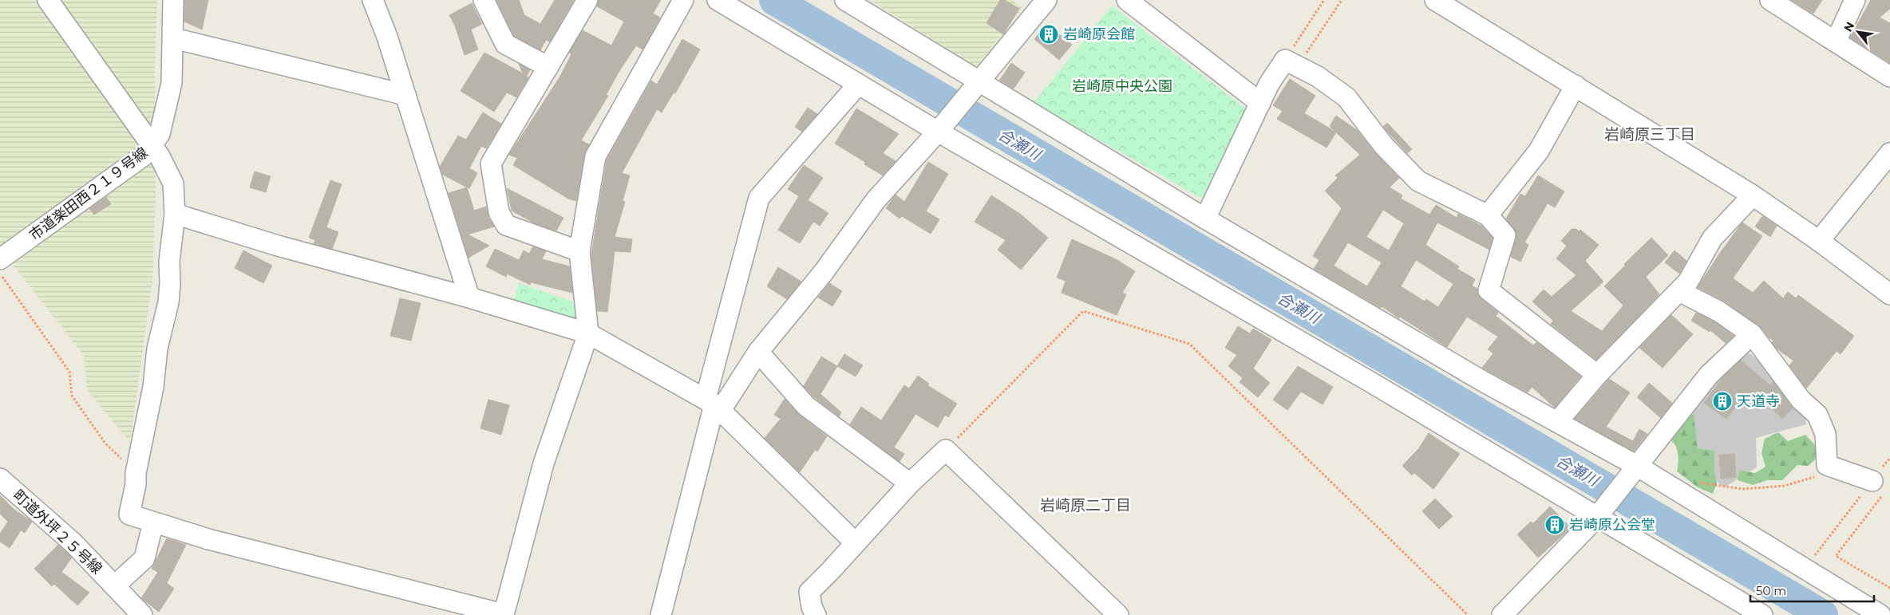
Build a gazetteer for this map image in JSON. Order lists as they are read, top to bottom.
{
  "streets": {
    "street": ["市道楽田西２１９号線", "町道外坪２５号線"]
  },
  "districts": ["岩崎原三丁目", "岩崎原二丁目"],
  "water": ["合瀬川"],
  "parks": ["岩崎原中央公園"],
  "places": {
    "building": ["岩崎原会館", "天道寺", "岩崎原公会堂"]
  },
  "scale_bar": "50 m",
  "north": "top left"
}
